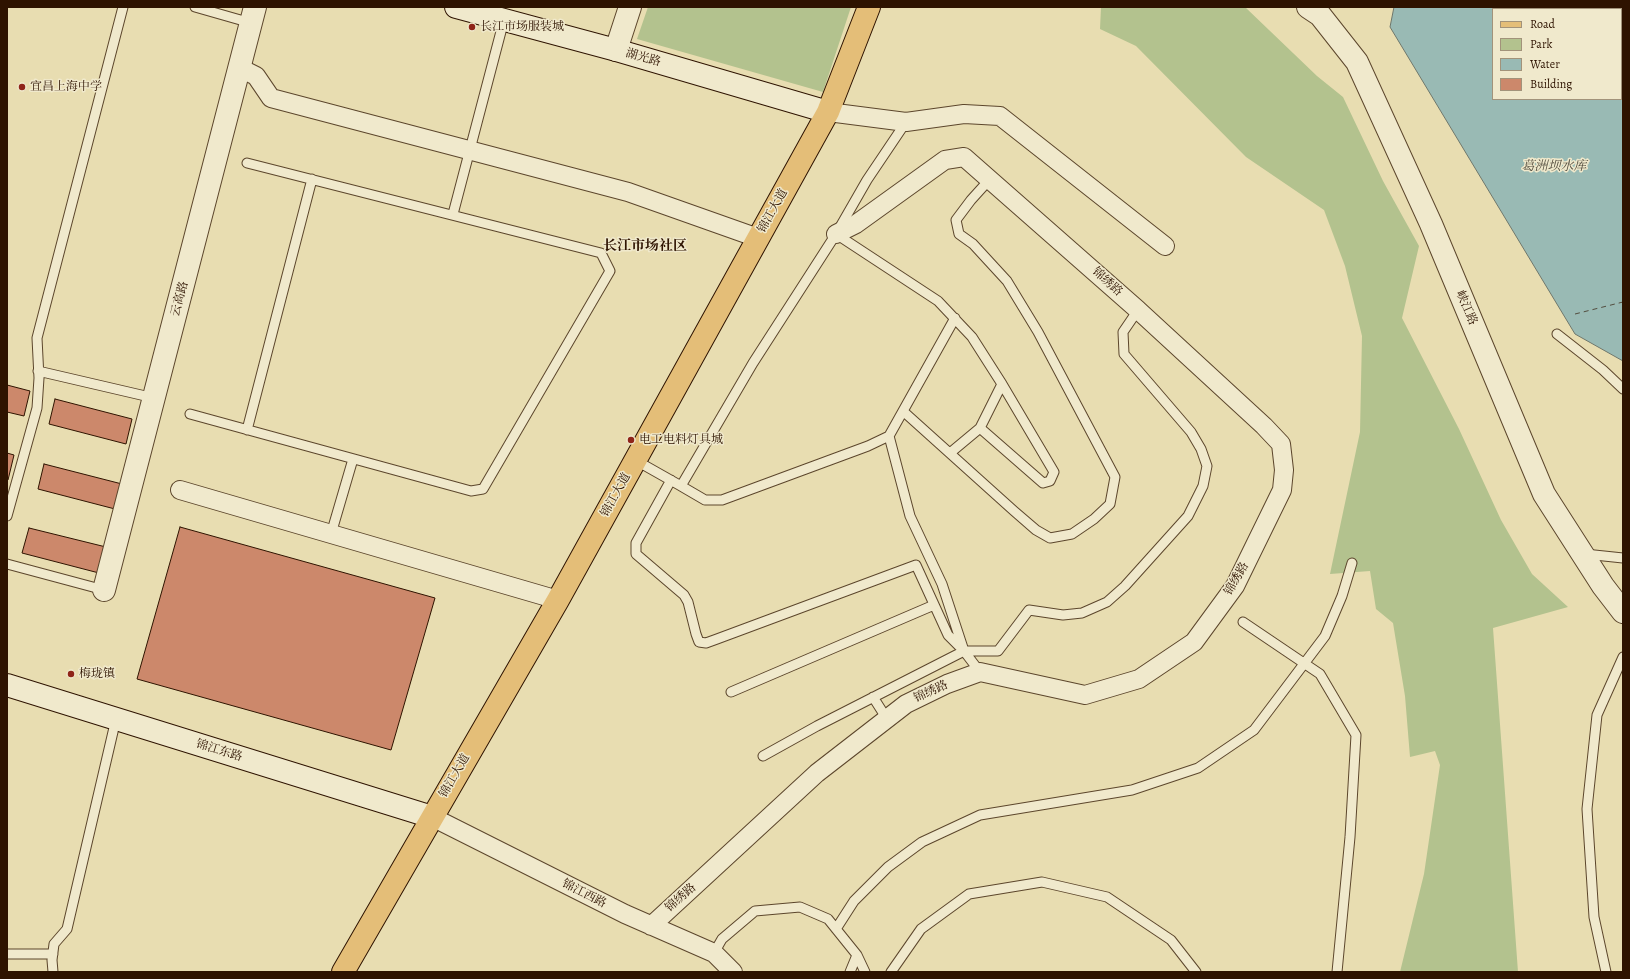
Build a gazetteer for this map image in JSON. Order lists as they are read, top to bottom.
{
  "streets": {
    "main road": ["锦江大道"],
    "street": [
      "湖光路",
      "锦绣路",
      "云高路",
      "峡江路",
      "锦江东路",
      "锦江西路"
    ]
  },
  "crossings": [
    ["湖光路", "锦江大道"],
    ["锦江大道", "锦江东路"],
    ["锦江大道", "锦江西路"],
    ["锦绣路", "锦江西路"],
    ["锦江东路", "锦江西路"]
  ],
  "districts": ["长江市场社区"],
  "water": ["葛洲坝水库"],
  "places": [
    "长江市场服装城",
    "宜昌上海中学",
    "电工电料灯具城",
    "梅珑镇"
  ],
  "legend": [
    "Road",
    "Park",
    "Water",
    "Building"
  ]
}
